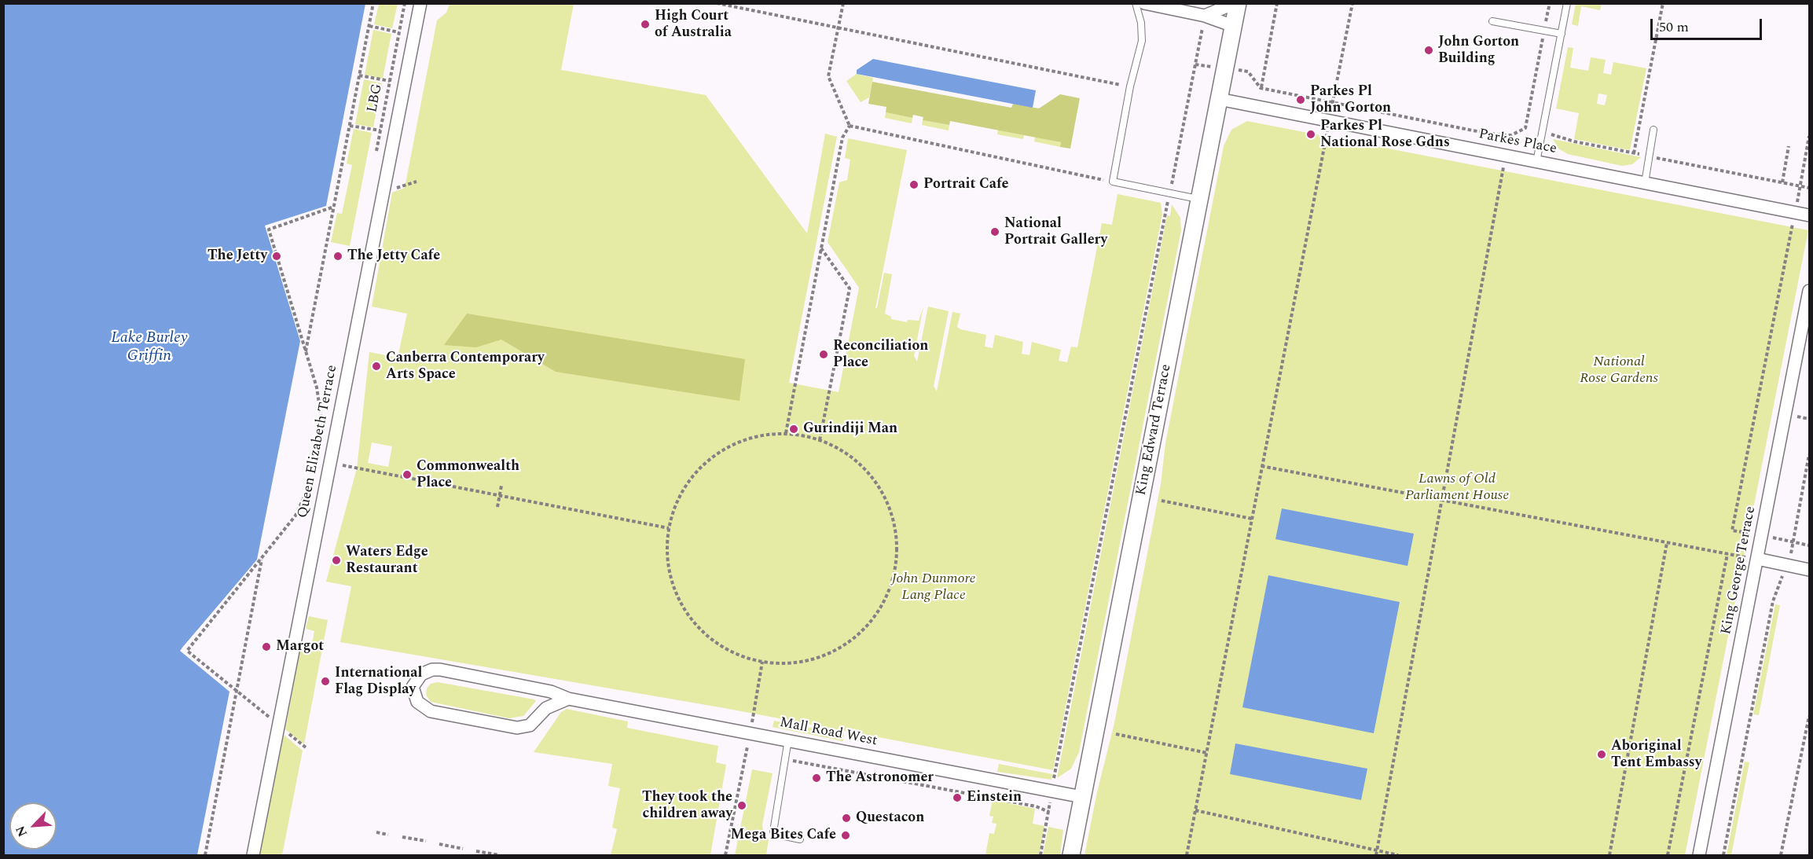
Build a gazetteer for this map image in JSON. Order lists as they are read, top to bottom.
{
  "streets": {
    "main road": ["King Edward Terrace"],
    "street": [
      "Parkes Place",
      "Queen Elizabeth Terrace",
      "King George Terrace",
      "Mall Road West"
    ],
    "path": ["LBG"]
  },
  "crossings": [
    ["Parkes Place", "King Edward Terrace"],
    ["King Edward Terrace", "Mall Road West"]
  ],
  "water": ["Lake Burley Griffin"],
  "parks": ["National Rose Gardens", "Lawns of Old Parliament House", "John Dunmore Lang Place"],
  "places": [
    "High Court of Australia",
    "John Gorton Building",
    "Parkes Pl John Gorton",
    "Parkes Pl National Rose Gdns",
    "Portrait Cafe",
    "National Portrait Gallery",
    "The Jetty",
    "The Jetty Cafe",
    "Reconciliation Place",
    "Canberra Contemporary Arts Space",
    "Gurindiji Man",
    "Commonwealth Place",
    "Waters Edge Restaurant",
    "Margot",
    "International Flag Display",
    "Aboriginal Tent Embassy",
    "The Astronomer",
    "Einstein",
    "They took the children away",
    "Questacon",
    "Mega Bites Cafe"
  ],
  "scale_bar": "50 m",
  "north": "bottom left"
}
